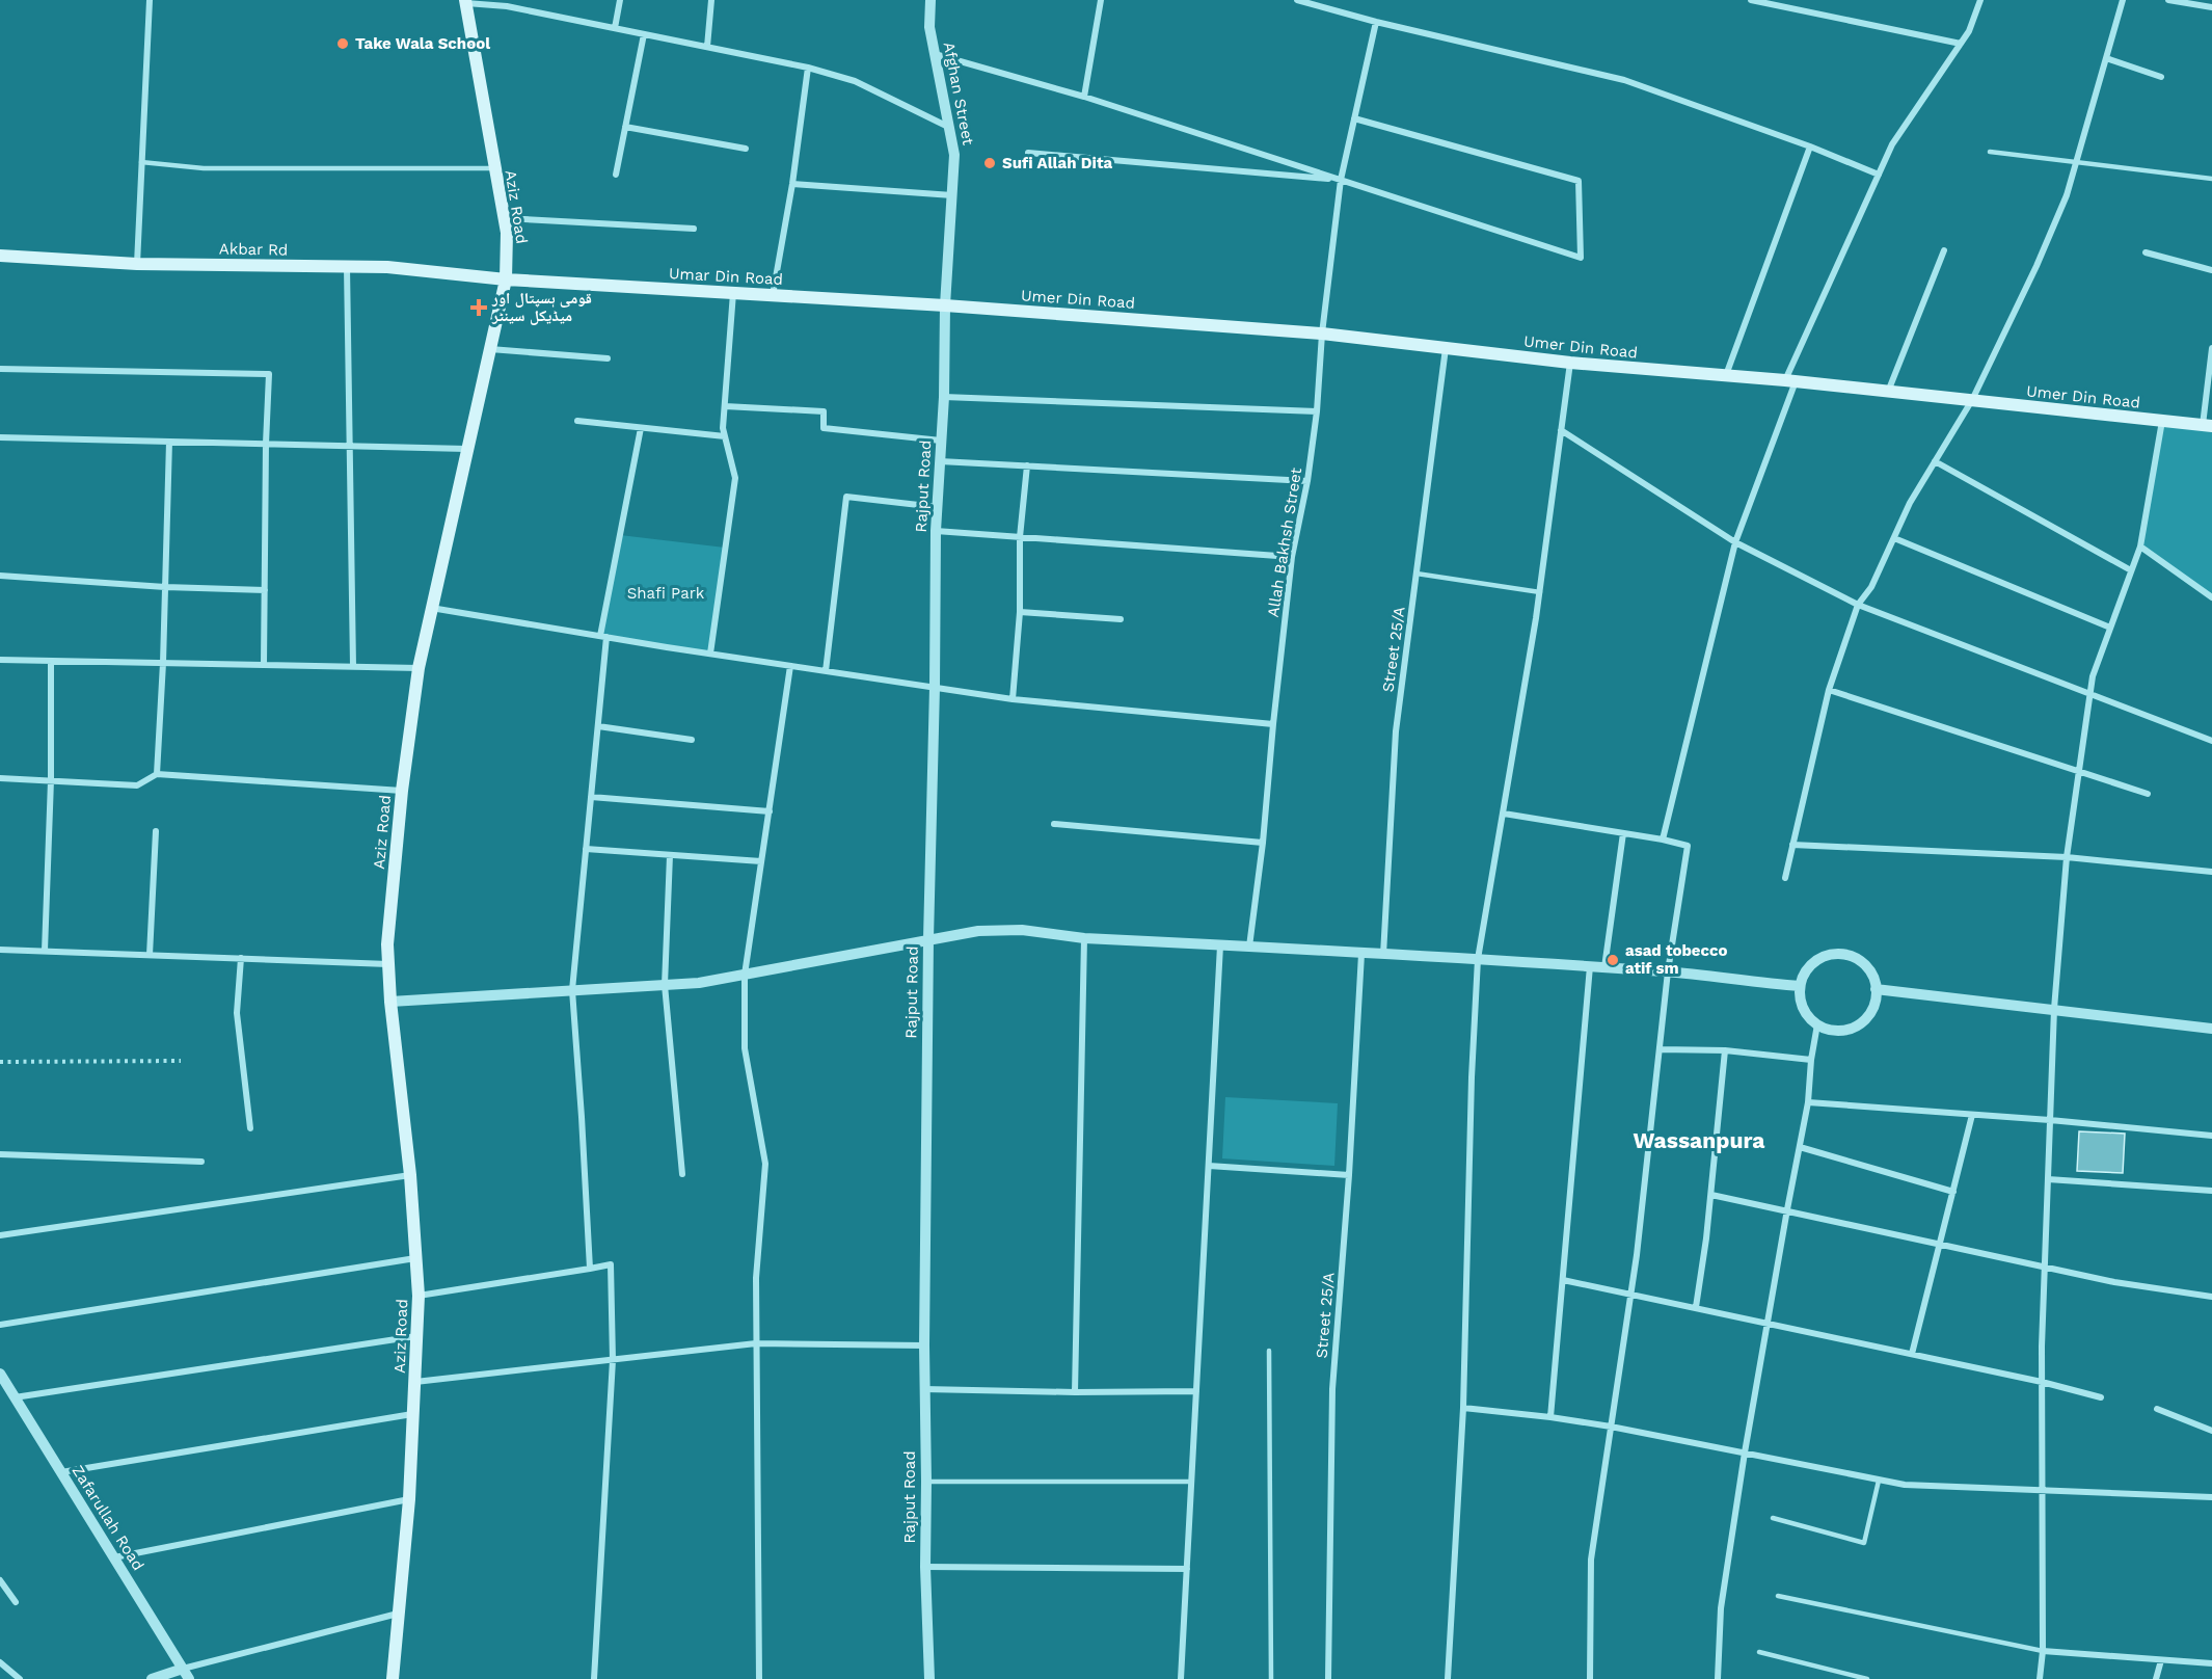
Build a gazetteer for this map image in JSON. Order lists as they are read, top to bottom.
{
  "streets": {
    "main road": [
      "Aziz Road",
      "Akbar Rd",
      "Umar Din Road",
      "Umer Din Road"
    ],
    "street": [
      "Afghan Street",
      "Rajput Road",
      "Allah Bakhsh Street",
      "Street 25/A",
      "Zafarullah Road"
    ]
  },
  "crossings": [
    ["Afghan Street", "Umar Din Road"],
    ["Afghan Street", "Umer Din Road"],
    ["Afghan Street", "Rajput Road"],
    ["Aziz Road", "Akbar Rd"],
    ["Aziz Road", "Umar Din Road"],
    ["Akbar Rd", "Umar Din Road"],
    ["Umar Din Road", "Umer Din Road"],
    ["Umar Din Road", "Rajput Road"],
    ["Umer Din Road", "Rajput Road"],
    ["Umer Din Road", "Allah Bakhsh Street"],
    ["Umer Din Road", "Street 25/A"]
  ],
  "districts": ["Wassanpura"],
  "parks": ["Shafi Park"],
  "places": {
    "other": ["Take Wala School", "Sufi Allah Dita", "asad tobecco atif sm"],
    "health": ["قومی ہسپتال اور میڈیکل سینٹر"]
  }
}
